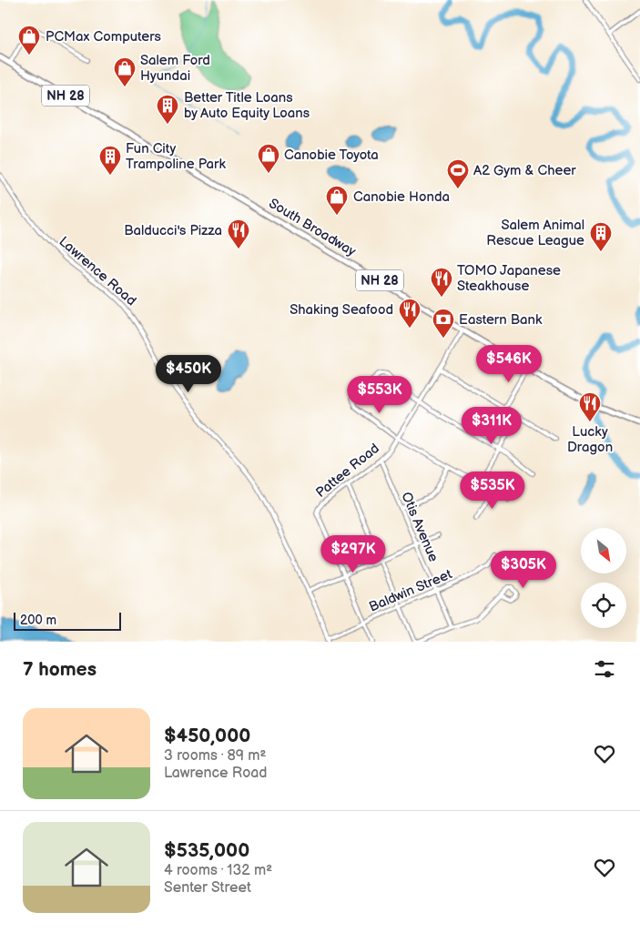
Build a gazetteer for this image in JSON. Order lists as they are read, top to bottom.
{
  "streets": {
    "main road": ["NH 28", "South Broadway"],
    "street": [
      "Lawrence Road",
      "Pattee Road",
      "Otis Avenue",
      "Baldwin Street"
    ]
  },
  "crossings": [
    ["South Broadway", "Pattee Road"],
    ["Lawrence Road", "Baldwin Street"],
    ["Pattee Road", "Otis Avenue"],
    ["Otis Avenue", "Baldwin Street"]
  ],
  "places": {
    "shop": [
      "PCMax Computers",
      "Salem Ford Hyundai",
      "Canobie Toyota",
      "Canobie Honda"
    ],
    "building": ["Better Title Loans by Auto Equity Loans", "Fun City Trampoline Park", "Salem Animal Rescue League"],
    "sports": ["A2 Gym & Cheer"],
    "restaurant": [
      "Balducci's Pizza",
      "TOMO Japanese Steakhouse",
      "Shaking Seafood",
      "Lucky Dragon"
    ],
    "bank": ["Eastern Bank"]
  },
  "scale_bar": "200 m",
  "north": "bottom right",
  "page": {
    "price": [
      "$546K",
      "$450K",
      "$553K",
      "$311K",
      "$535K",
      "$297K",
      "$305K"
    ],
    "scale": "200 m",
    "heading": "7 homes",
    "list": [
      {
        "name": "$450,000",
        "note": "3 rooms · 89 m² · Lawrence Road"
      },
      {
        "name": "$535,000",
        "note": "4 rooms · 132 m² · Senter Street"
      }
    ]
  }
}
